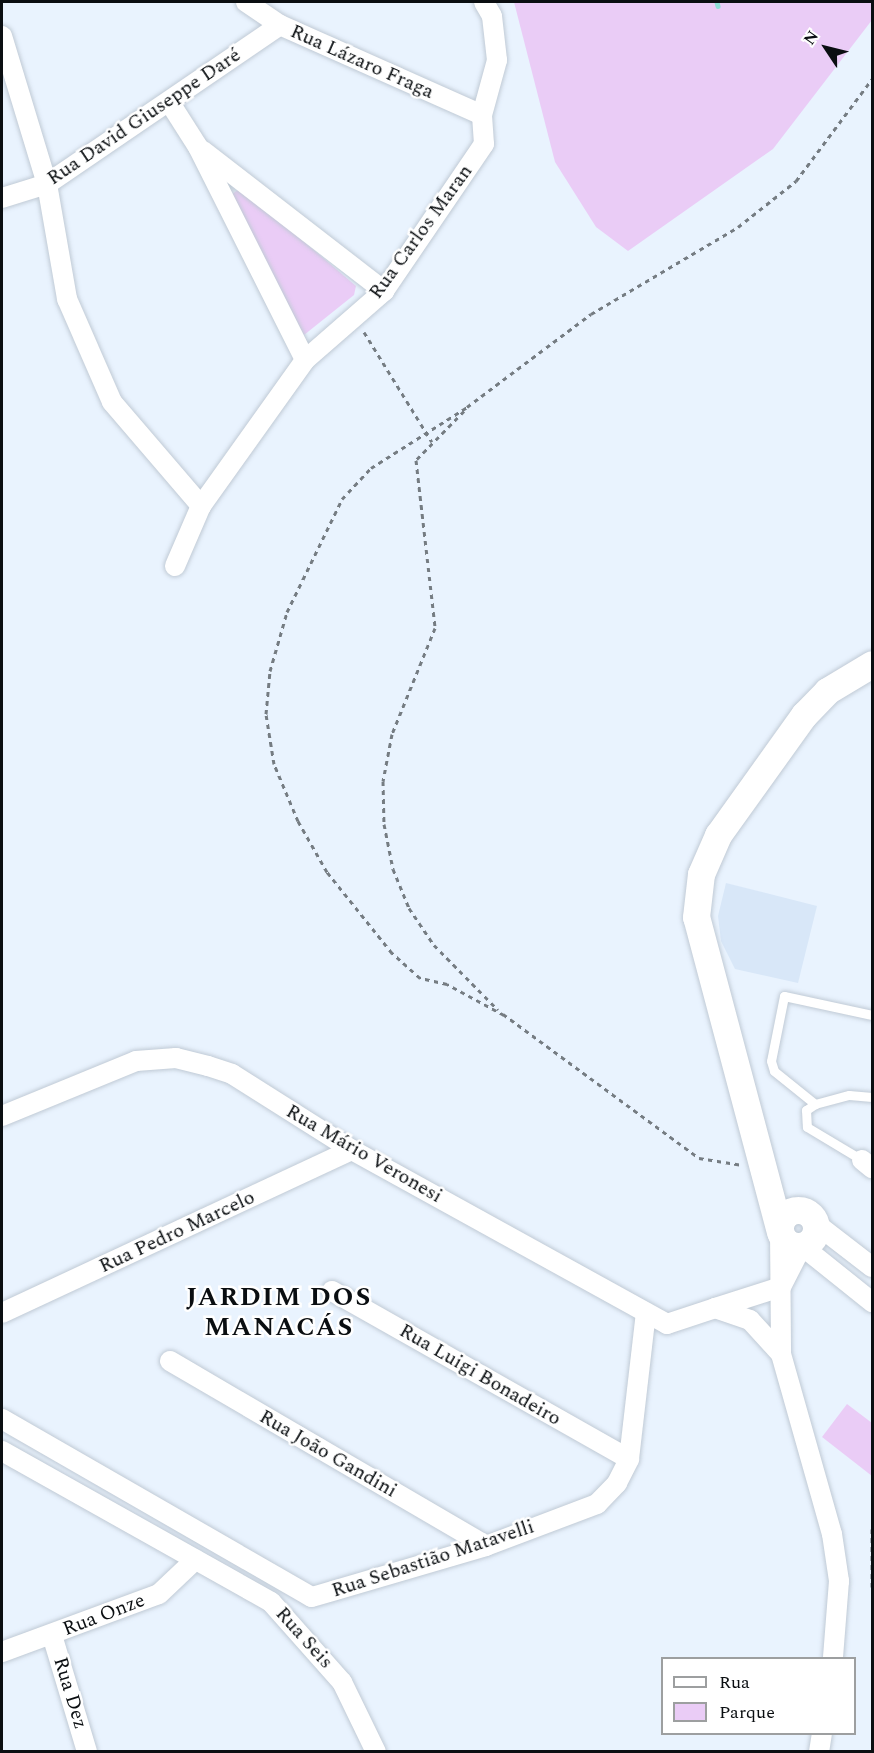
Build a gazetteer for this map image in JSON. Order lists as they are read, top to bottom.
{
  "streets": {
    "street": [
      "Rua Lázaro Fraga",
      "Rua David Giuseppe Daré",
      "Rua Carlos Maran",
      "Rua Mário Veronesi",
      "Rua Pedro Marcelo",
      "Rua Luigi Bonadeiro",
      "Rua João Gandini",
      "Rua Sebastião Matavelli",
      "Rua Onze",
      "Rua Seis",
      "Rua Dez"
    ]
  },
  "crossings": [
    ["Rua Lázaro Fraga", "Rua David Giuseppe Daré"],
    ["Rua Lázaro Fraga", "Rua Carlos Maran"],
    ["Rua Mário Veronesi", "Rua Pedro Marcelo"],
    ["Rua Mário Veronesi", "Rua Sebastião Matavelli"],
    ["Rua Luigi Bonadeiro", "Rua Sebastião Matavelli"],
    ["Rua João Gandini", "Rua Sebastião Matavelli"],
    ["Rua Onze", "Rua Seis"],
    ["Rua Onze", "Rua Dez"]
  ],
  "districts": ["JARDIM DOS MANACÁS"],
  "legend": ["Rua", "Parque"],
  "north": "top left"
}
